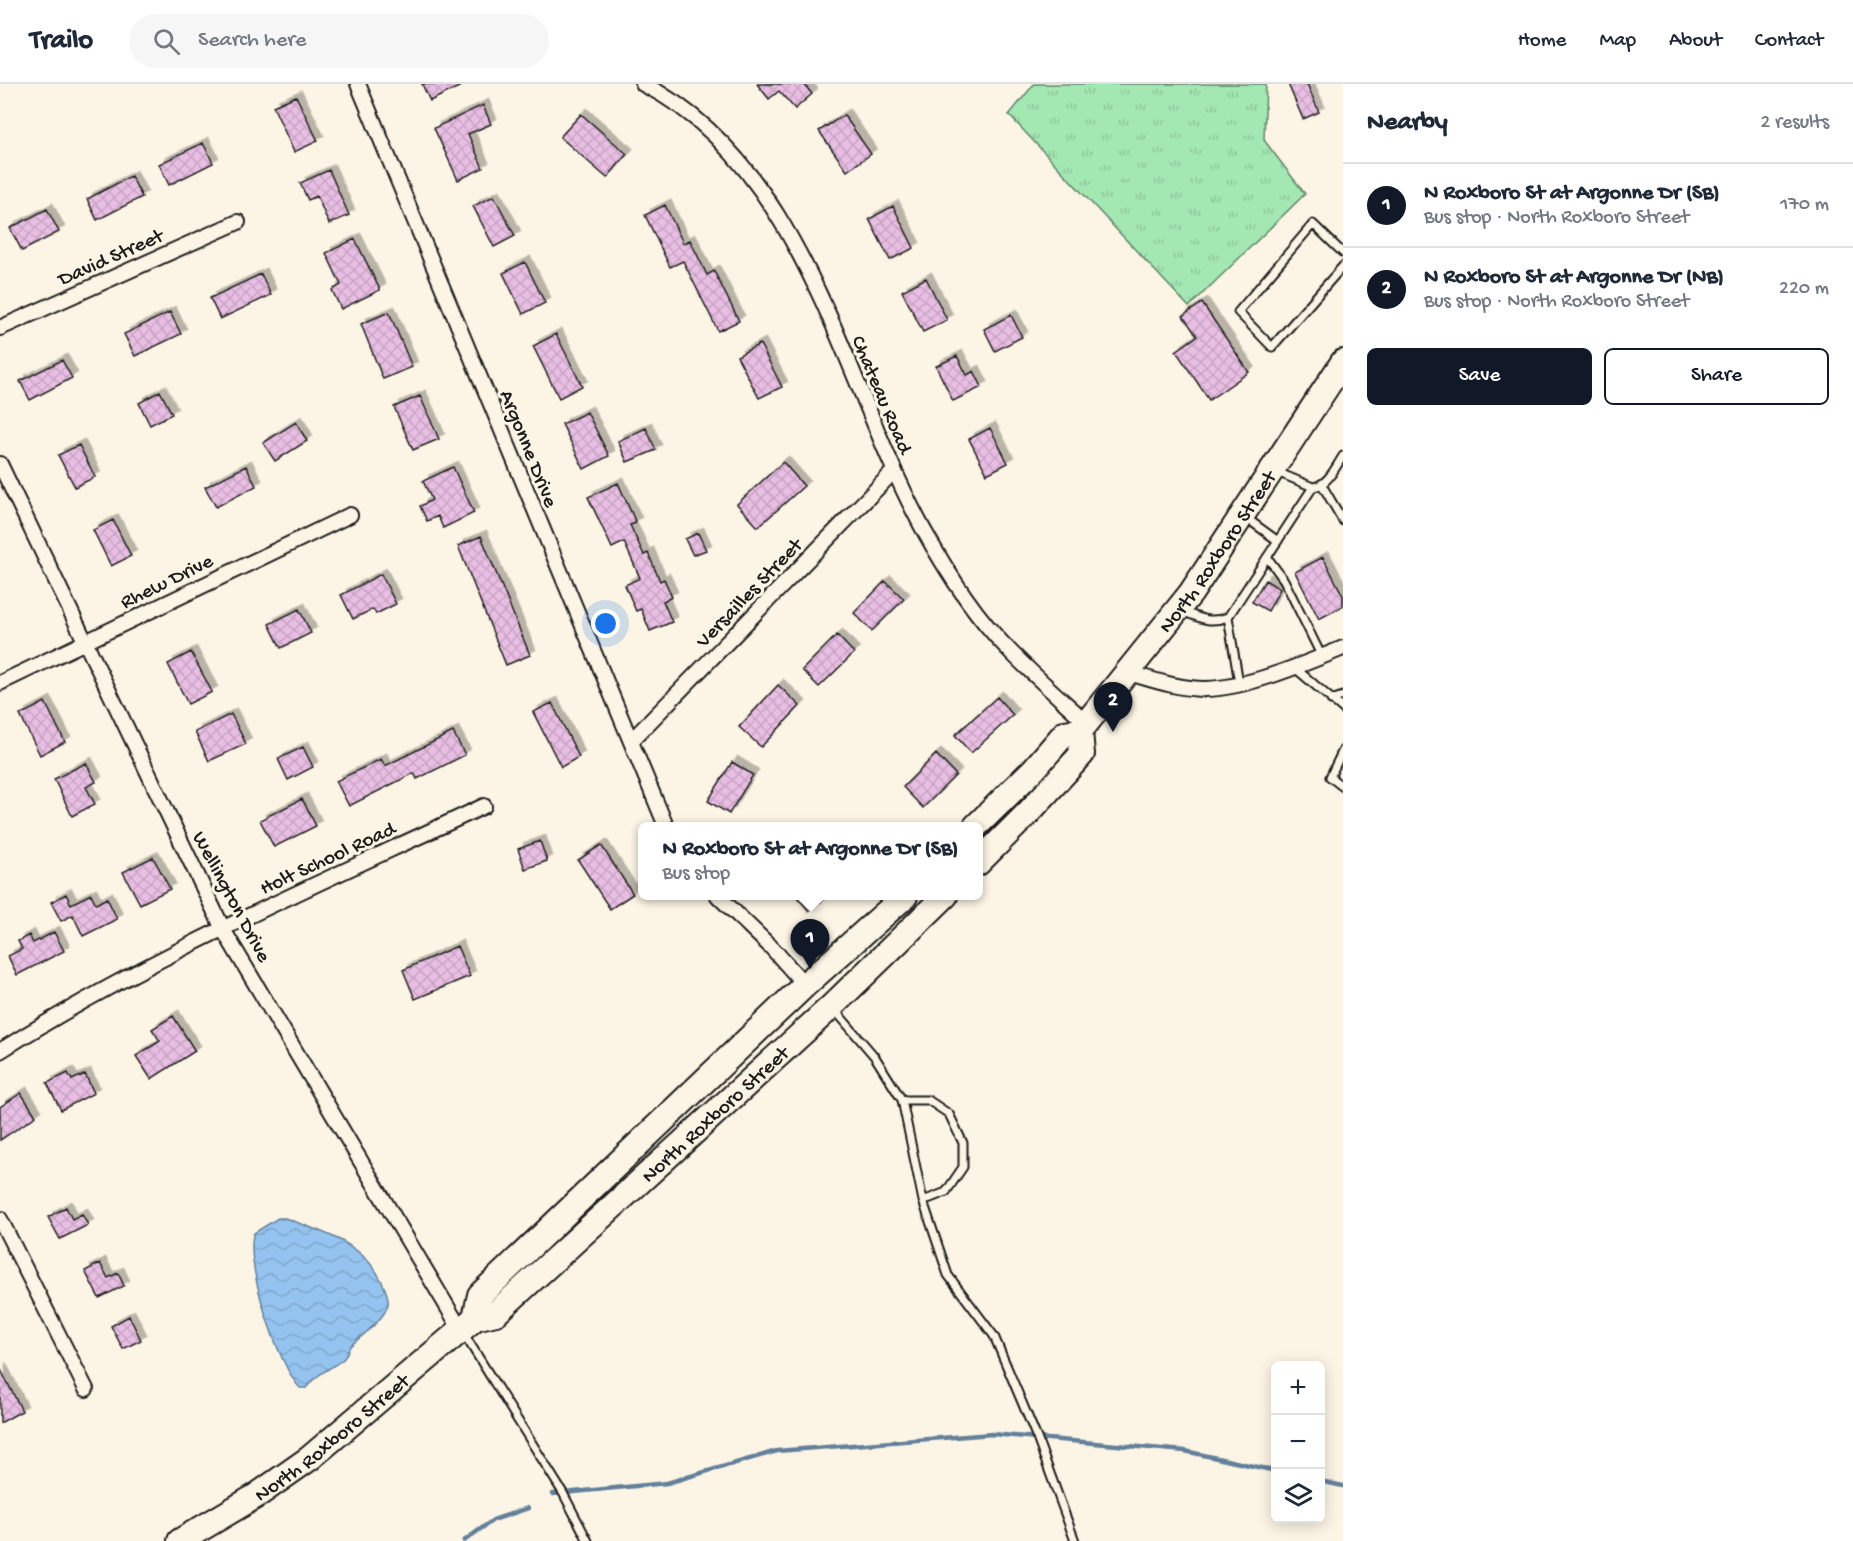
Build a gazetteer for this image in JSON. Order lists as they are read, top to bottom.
{
  "streets": {
    "highway": ["North Roxboro Street"],
    "street": [
      "David Street",
      "Chateau Road",
      "Argonne Drive",
      "Rhew Drive",
      "Versailles Street",
      "Holt School Road",
      "Wellington Drive"
    ]
  },
  "crossings": [
    ["Chateau Road", "North Roxboro Street"],
    ["Chateau Road", "Versailles Street"],
    ["Argonne Drive", "Versailles Street"],
    ["North Roxboro Street", "Wellington Drive"],
    ["Rhew Drive", "Wellington Drive"],
    ["Holt School Road", "Wellington Drive"]
  ],
  "page": {
    "header": "Trailo",
    "search": "Search here",
    "nav": [
      "Home",
      "Map",
      "About",
      "Contact"
    ],
    "heading": ["Nearby", "2 results"],
    "list": [
      {
        "mark": "1",
        "name": "N Roxboro St at Argonne Dr (SB)",
        "note": "Bus stop · North Roxboro Street",
        "value": "170 m"
      },
      {
        "mark": "2",
        "name": "N Roxboro St at Argonne Dr (NB)",
        "note": "Bus stop · North Roxboro Street",
        "value": "220 m"
      }
    ],
    "buttons": ["Save", "Share"],
    "pins": ["2", "1"],
    "popup": ["N Roxboro St at Argonne Dr (SB)", "Bus stop"],
    "map_buttons": ["+", "−"]
  }
}
